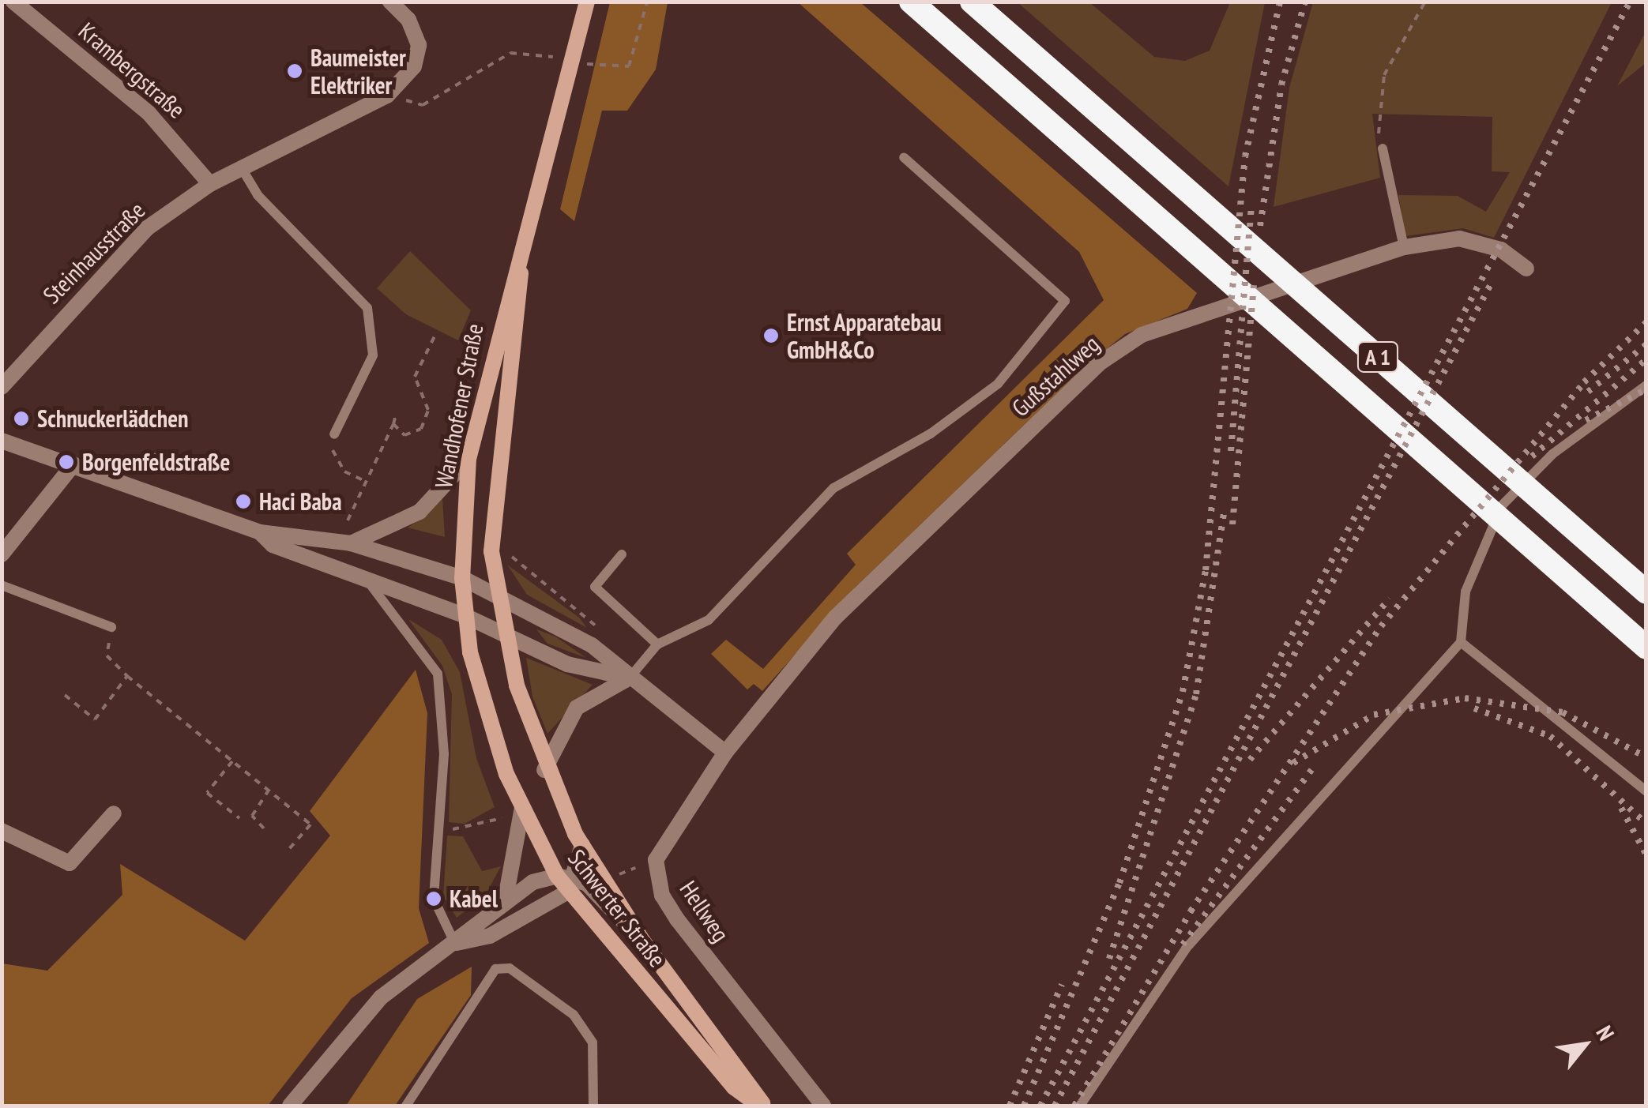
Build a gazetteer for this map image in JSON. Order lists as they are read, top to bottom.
{
  "streets": {
    "highway": ["A 1"],
    "main road": ["Wandhofener Straße", "Schwerter Straße"],
    "street": [
      "Krambergstraße",
      "Steinhausstraße",
      "Gußstahlweg",
      "Hellweg"
    ]
  },
  "crossings": [
    ["Krambergstraße", "Steinhausstraße"],
    ["Gußstahlweg", "Hellweg"],
    ["Wandhofener Straße", "Schwerter Straße"]
  ],
  "places": [
    "Baumeister Elektriker",
    "Ernst Apparatebau GmbH&Co",
    "Schnuckerlädchen",
    "Borgenfeldstraße",
    "Haci Baba",
    "Kabel"
  ],
  "north": "top right"
}
